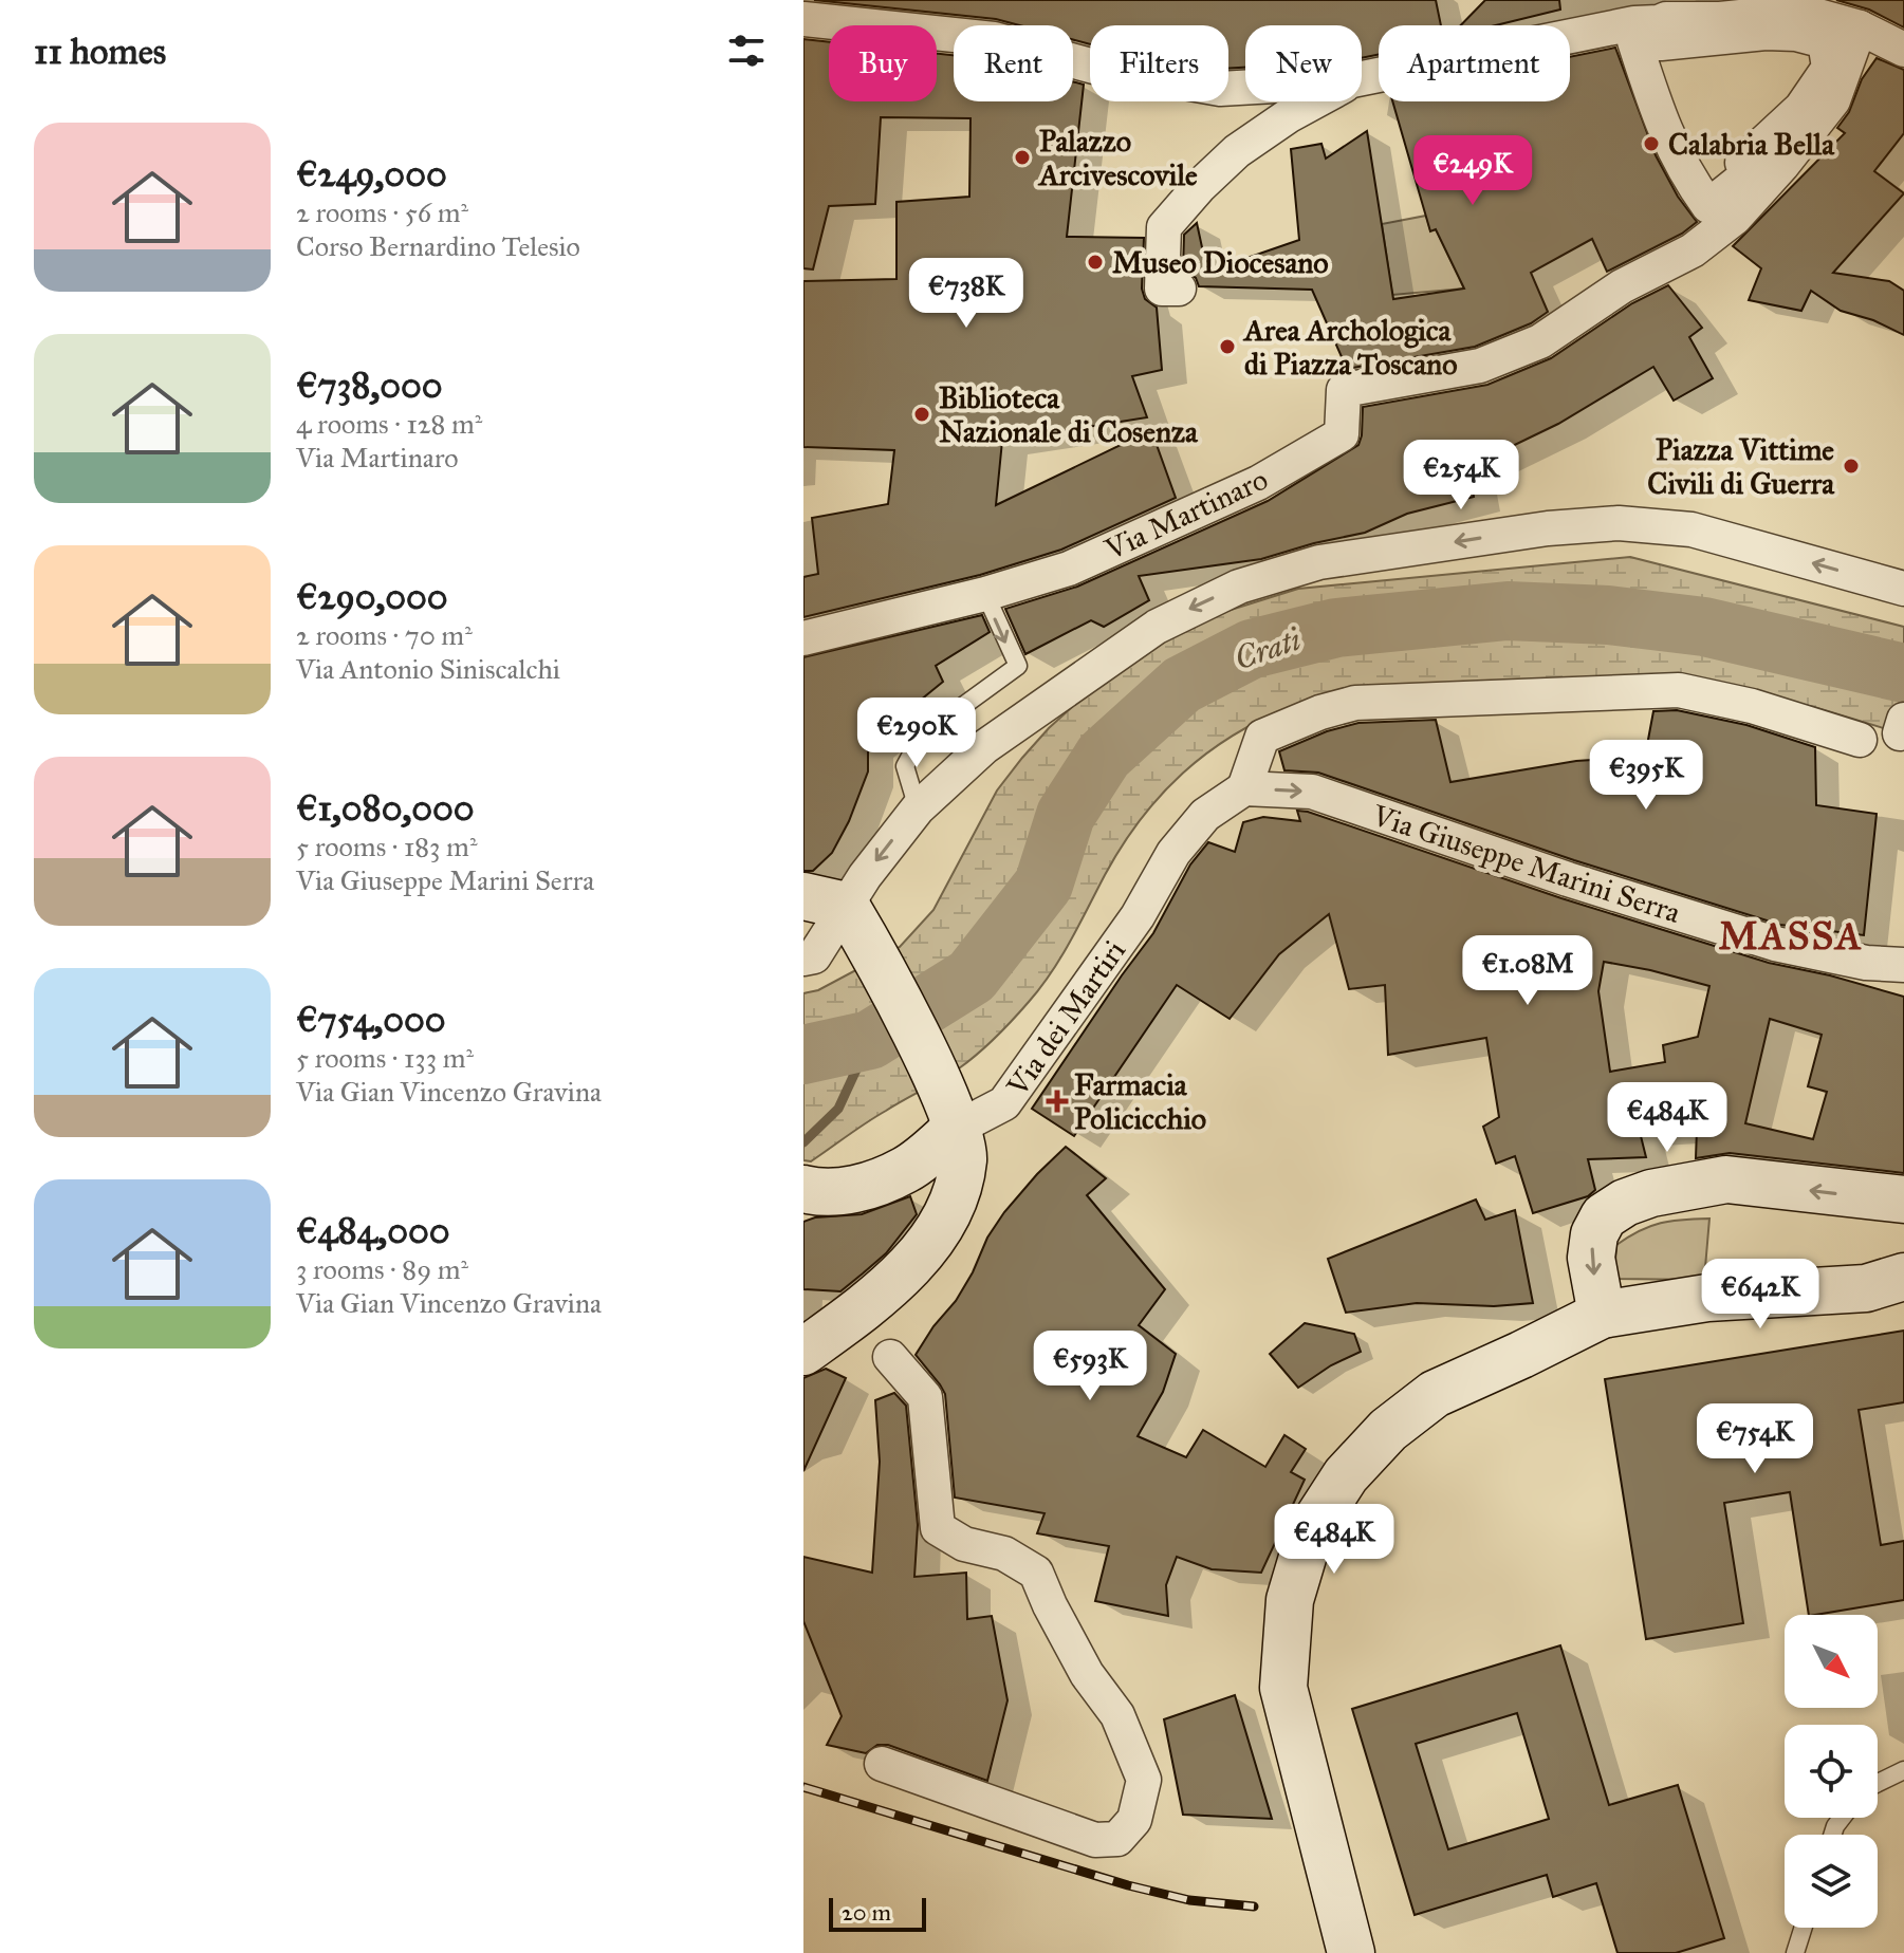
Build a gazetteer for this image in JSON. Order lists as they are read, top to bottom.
{
  "streets": {
    "street": ["Via Martinaro", "Via Giuseppe Marini Serra", "Via dei Martiri"]
  },
  "crossings": [
    ["Via Giuseppe Marini Serra", "Via dei Martiri"]
  ],
  "one_way": ["Via Giuseppe Marini Serra"],
  "districts": ["MASSA"],
  "water": ["Crati"],
  "places": {
    "other": [
      "Calabria Bella",
      "Palazzo Arcivescovile",
      "Museo Diocesano",
      "Area Archologica di Piazza Toscano",
      "Biblioteca Nazionale di Cosenza",
      "Piazza Vittime Civili di Guerra"
    ],
    "health": ["Farmacia Policicchio"]
  },
  "scale_bar": "20 m",
  "north": "bottom right",
  "page": {
    "heading": "11 homes",
    "chip": [
      "Buy",
      "Rent",
      "Filters",
      "New",
      "Apartment"
    ],
    "list": [
      {
        "name": "€249,000",
        "note": "2 rooms · 56 m² · Corso Bernardino Telesio"
      },
      {
        "name": "€738,000",
        "note": "4 rooms · 128 m² · Via Martinaro"
      },
      {
        "name": "€290,000",
        "note": "2 rooms · 70 m² · Via Antonio Siniscalchi"
      },
      {
        "name": "€1,080,000",
        "note": "5 rooms · 183 m² · Via Giuseppe Marini Serra"
      },
      {
        "name": "€754,000",
        "note": "5 rooms · 133 m² · Via Gian Vincenzo Gravina"
      },
      {
        "name": "€484,000",
        "note": "3 rooms · 89 m² · Via Gian Vincenzo Gravina"
      }
    ],
    "price": [
      "€249K",
      "€738K",
      "€254K",
      "€290K",
      "€395K",
      "€1.08M",
      "€484K",
      "€642K",
      "€593K",
      "€754K",
      "€484K"
    ],
    "scale": "20 m"
  }
}
